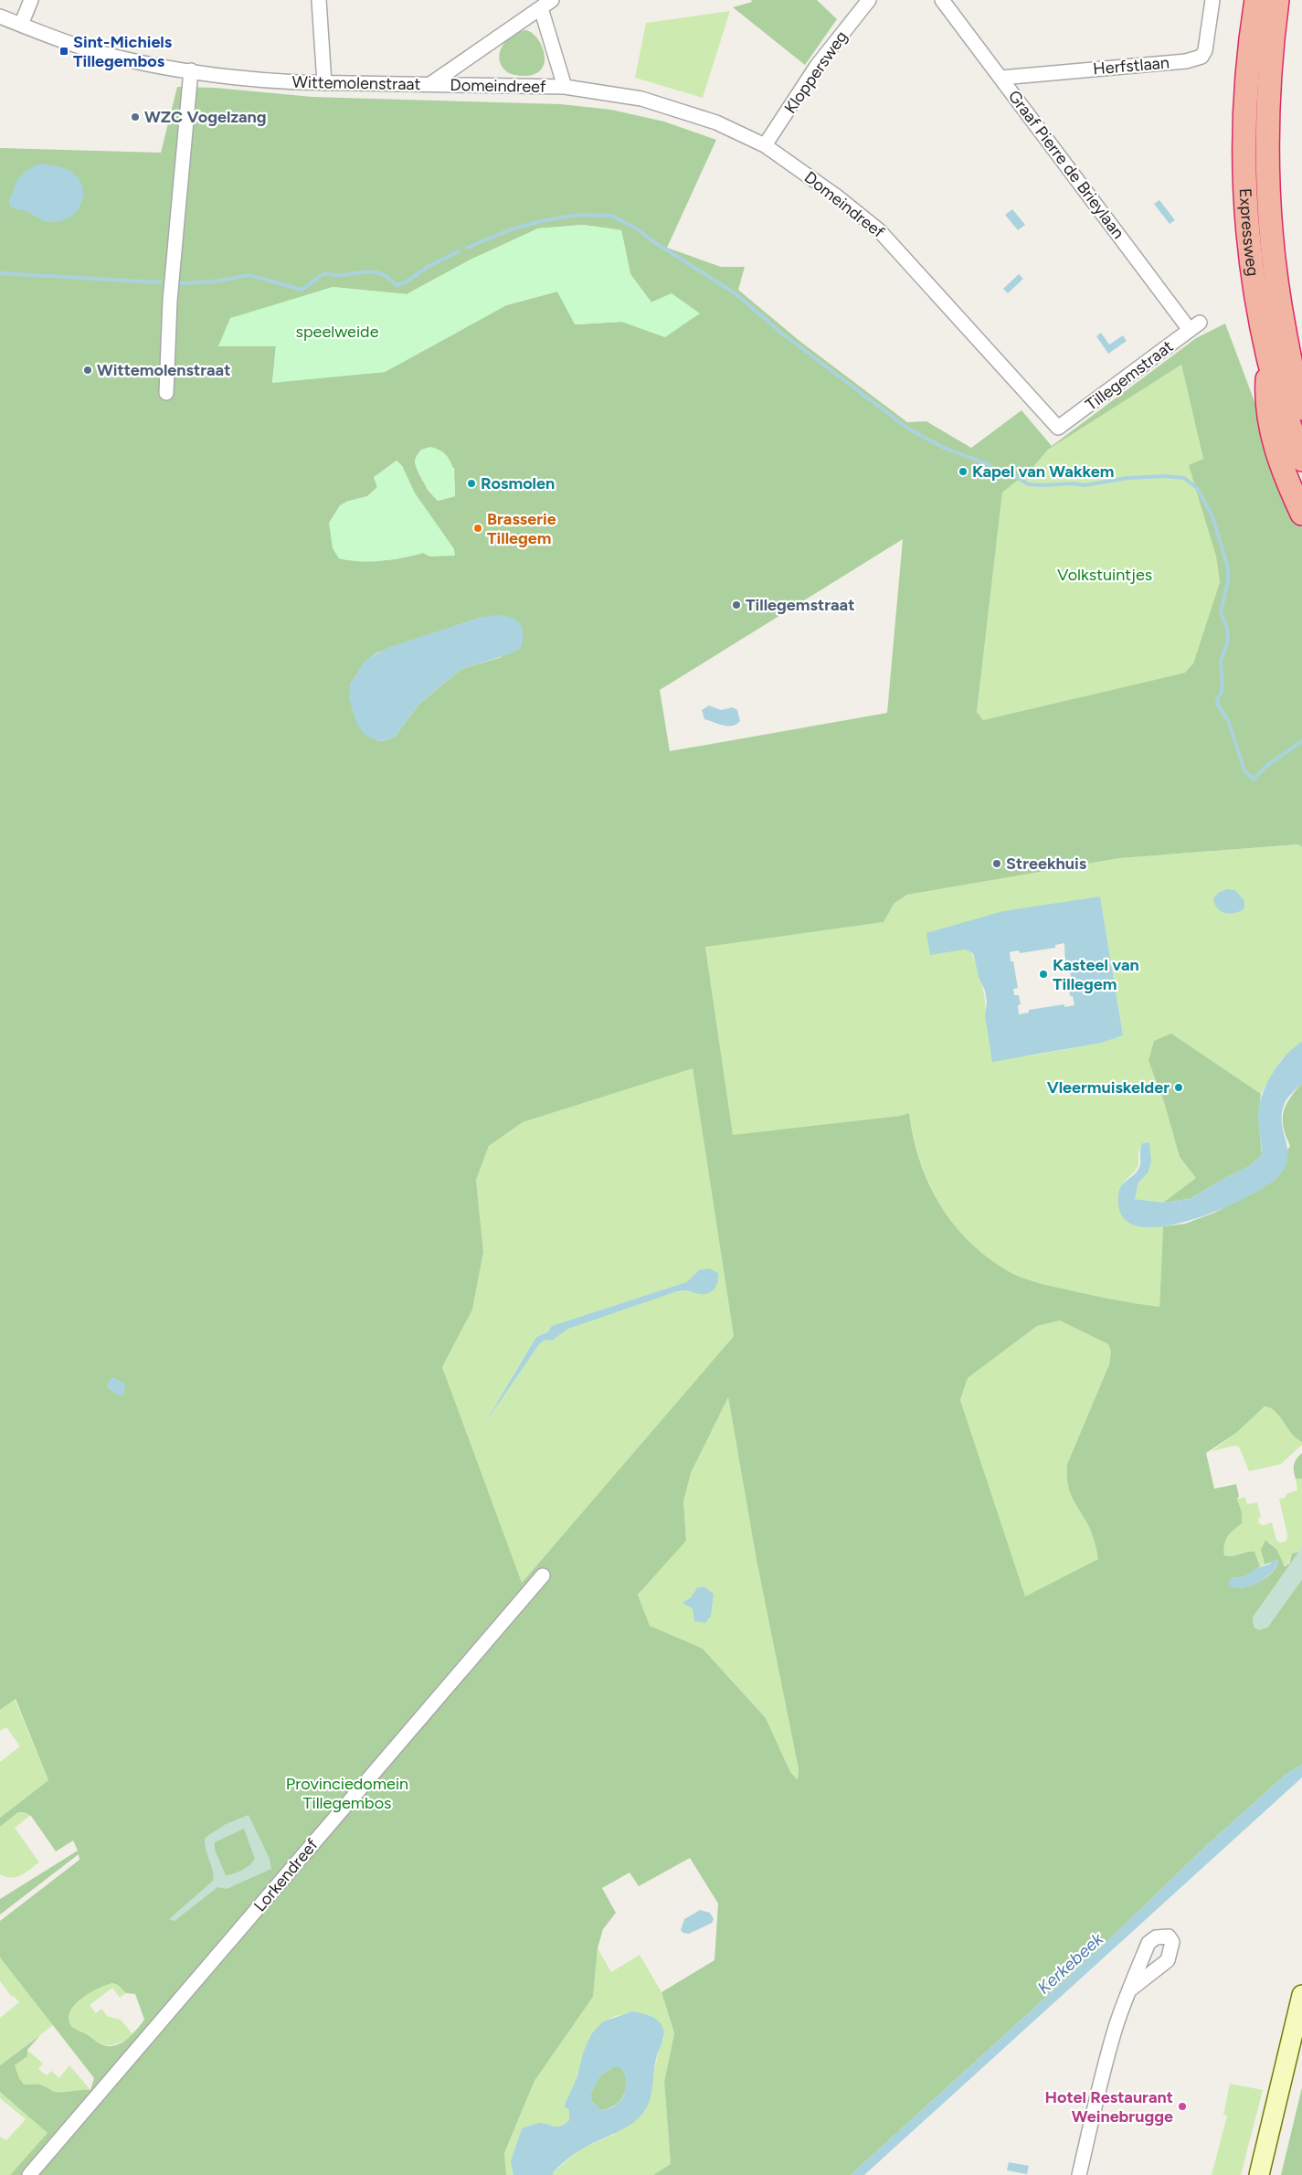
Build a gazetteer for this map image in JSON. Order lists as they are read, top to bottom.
{
  "streets": {
    "highway": ["Expressweg"],
    "street": [
      "Herfstlaan",
      "Kloppersweg",
      "Wittemolenstraat",
      "Domeindreef",
      "Graaf Pierre de Brieylaan",
      "Tillegemstraat",
      "Lorkendreef"
    ]
  },
  "crossings": [
    ["Herfstlaan", "Graaf Pierre de Brieylaan"],
    ["Kloppersweg", "Domeindreef"],
    ["Wittemolenstraat", "Domeindreef"],
    ["Domeindreef", "Tillegemstraat"],
    ["Graaf Pierre de Brieylaan", "Tillegemstraat"]
  ],
  "water": ["Kerkebeek"],
  "parks": ["speelweide", "Volkstuintjes", "Provinciedomein Tillegembos"],
  "places": {
    "transit": ["Sint-Michiels Tillegembos"],
    "other": [
      "WZC Vogelzang",
      "Wittemolenstraat",
      "Kapel van Wakkem",
      "Rosmolen",
      "Brasserie Tillegem",
      "Tillegemstraat",
      "Streekhuis",
      "Kasteel van Tillegem",
      "Vleermuiskelder",
      "Hotel Restaurant Weinebrugge"
    ]
  }
}
